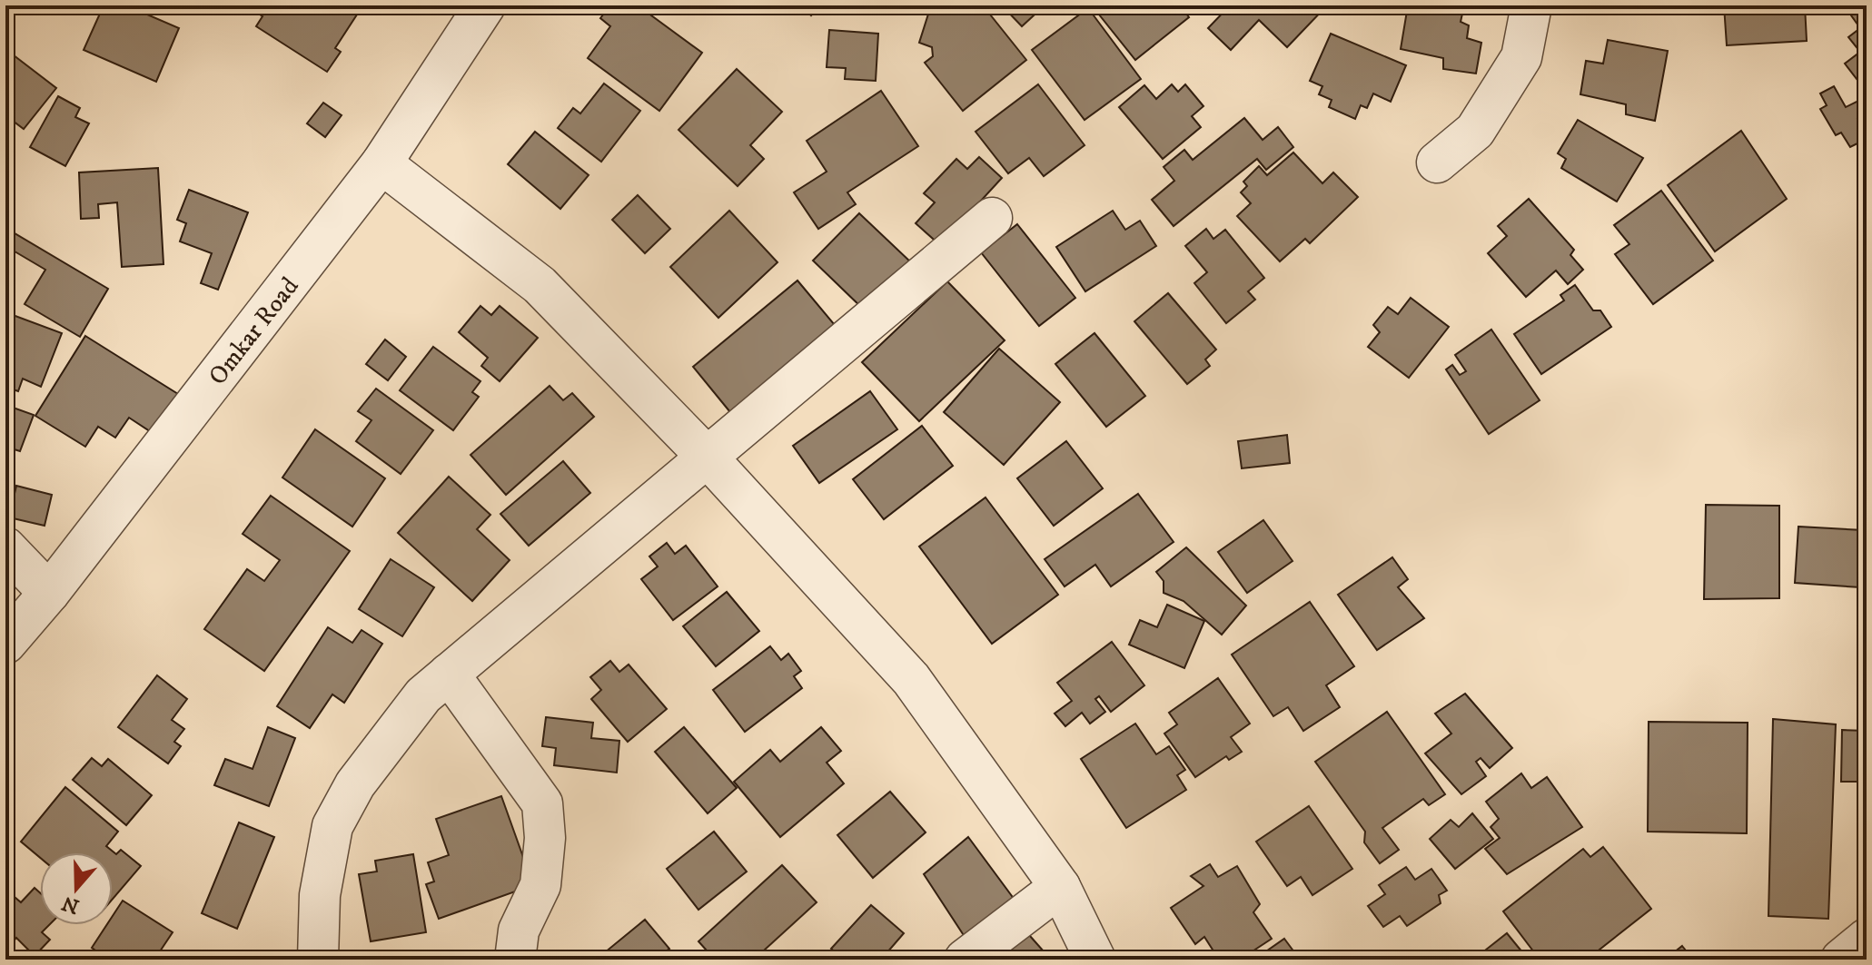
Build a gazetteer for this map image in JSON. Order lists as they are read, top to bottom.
{
  "streets": {
    "street": ["Omkar Road"]
  },
  "north": "bottom"
}
